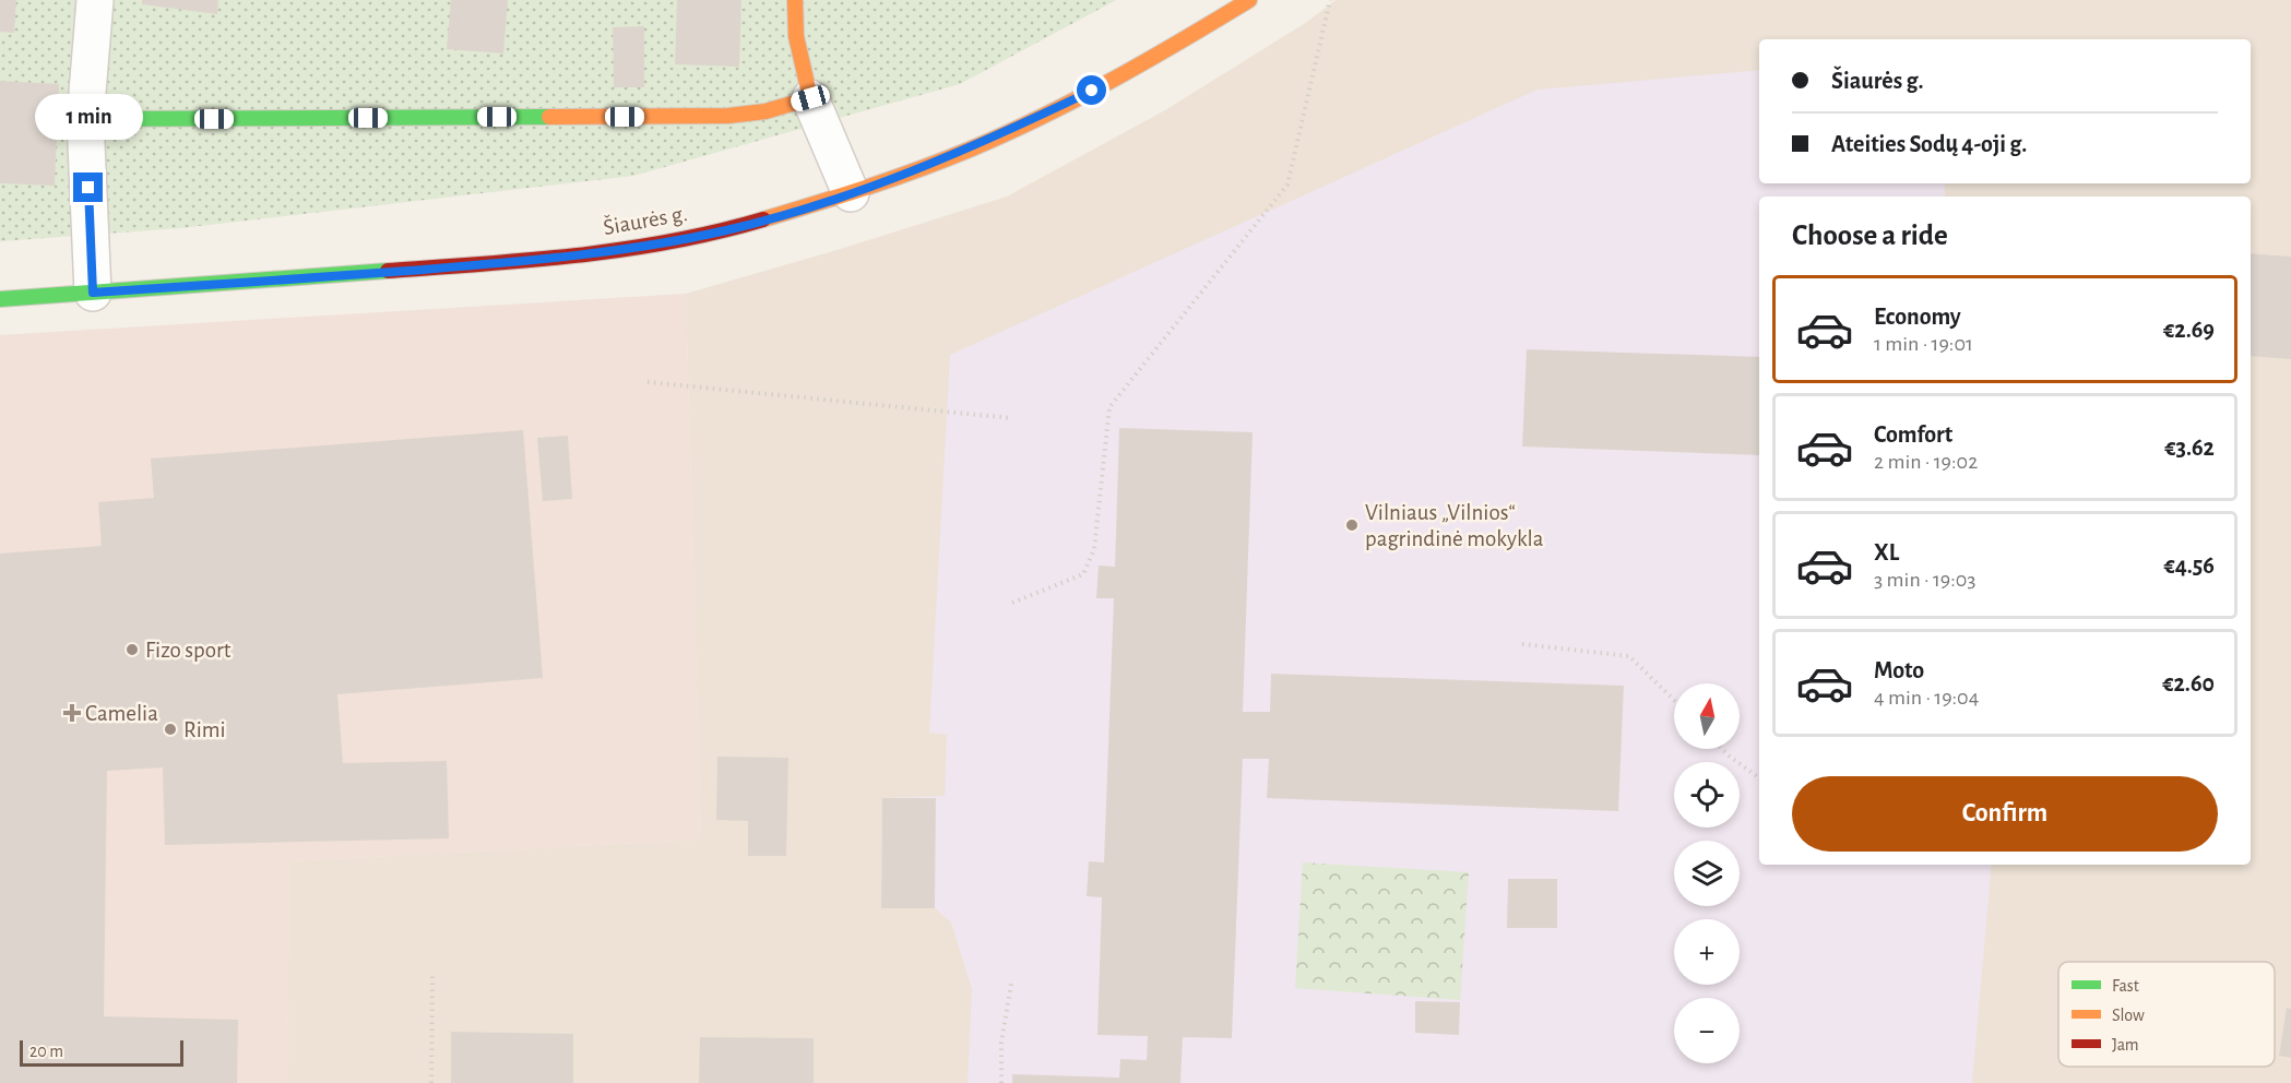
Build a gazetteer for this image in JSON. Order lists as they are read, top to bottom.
{
  "streets": {
    "main road": ["Šiaurės g."]
  },
  "places": {
    "other": ["Vilniaus „Vilnios“ pagrindinė mokykla", "Fizo sport", "Rimi"],
    "health": ["Camelia"]
  },
  "legend": ["Fast", "Slow", "Jam"],
  "scale_bar": "20 m",
  "north": "top",
  "page": {
    "banner": ["Šiaurės g.", "Ateities Sodų 4-oji g."],
    "bubble": "1 min",
    "heading": "Choose a ride",
    "list": [
      {
        "name": "Economy",
        "note": "1 min · 19:01",
        "value": "€2.69"
      },
      {
        "name": "Comfort",
        "note": "2 min · 19:02",
        "value": "€3.62"
      },
      {
        "name": "XL",
        "note": "3 min · 19:03",
        "value": "€4.56"
      },
      {
        "name": "Moto",
        "note": "4 min · 19:04",
        "value": "€2.60"
      }
    ],
    "map_buttons": ["+", "−"],
    "buttons": "Confirm",
    "scale": "20 m"
  }
}
